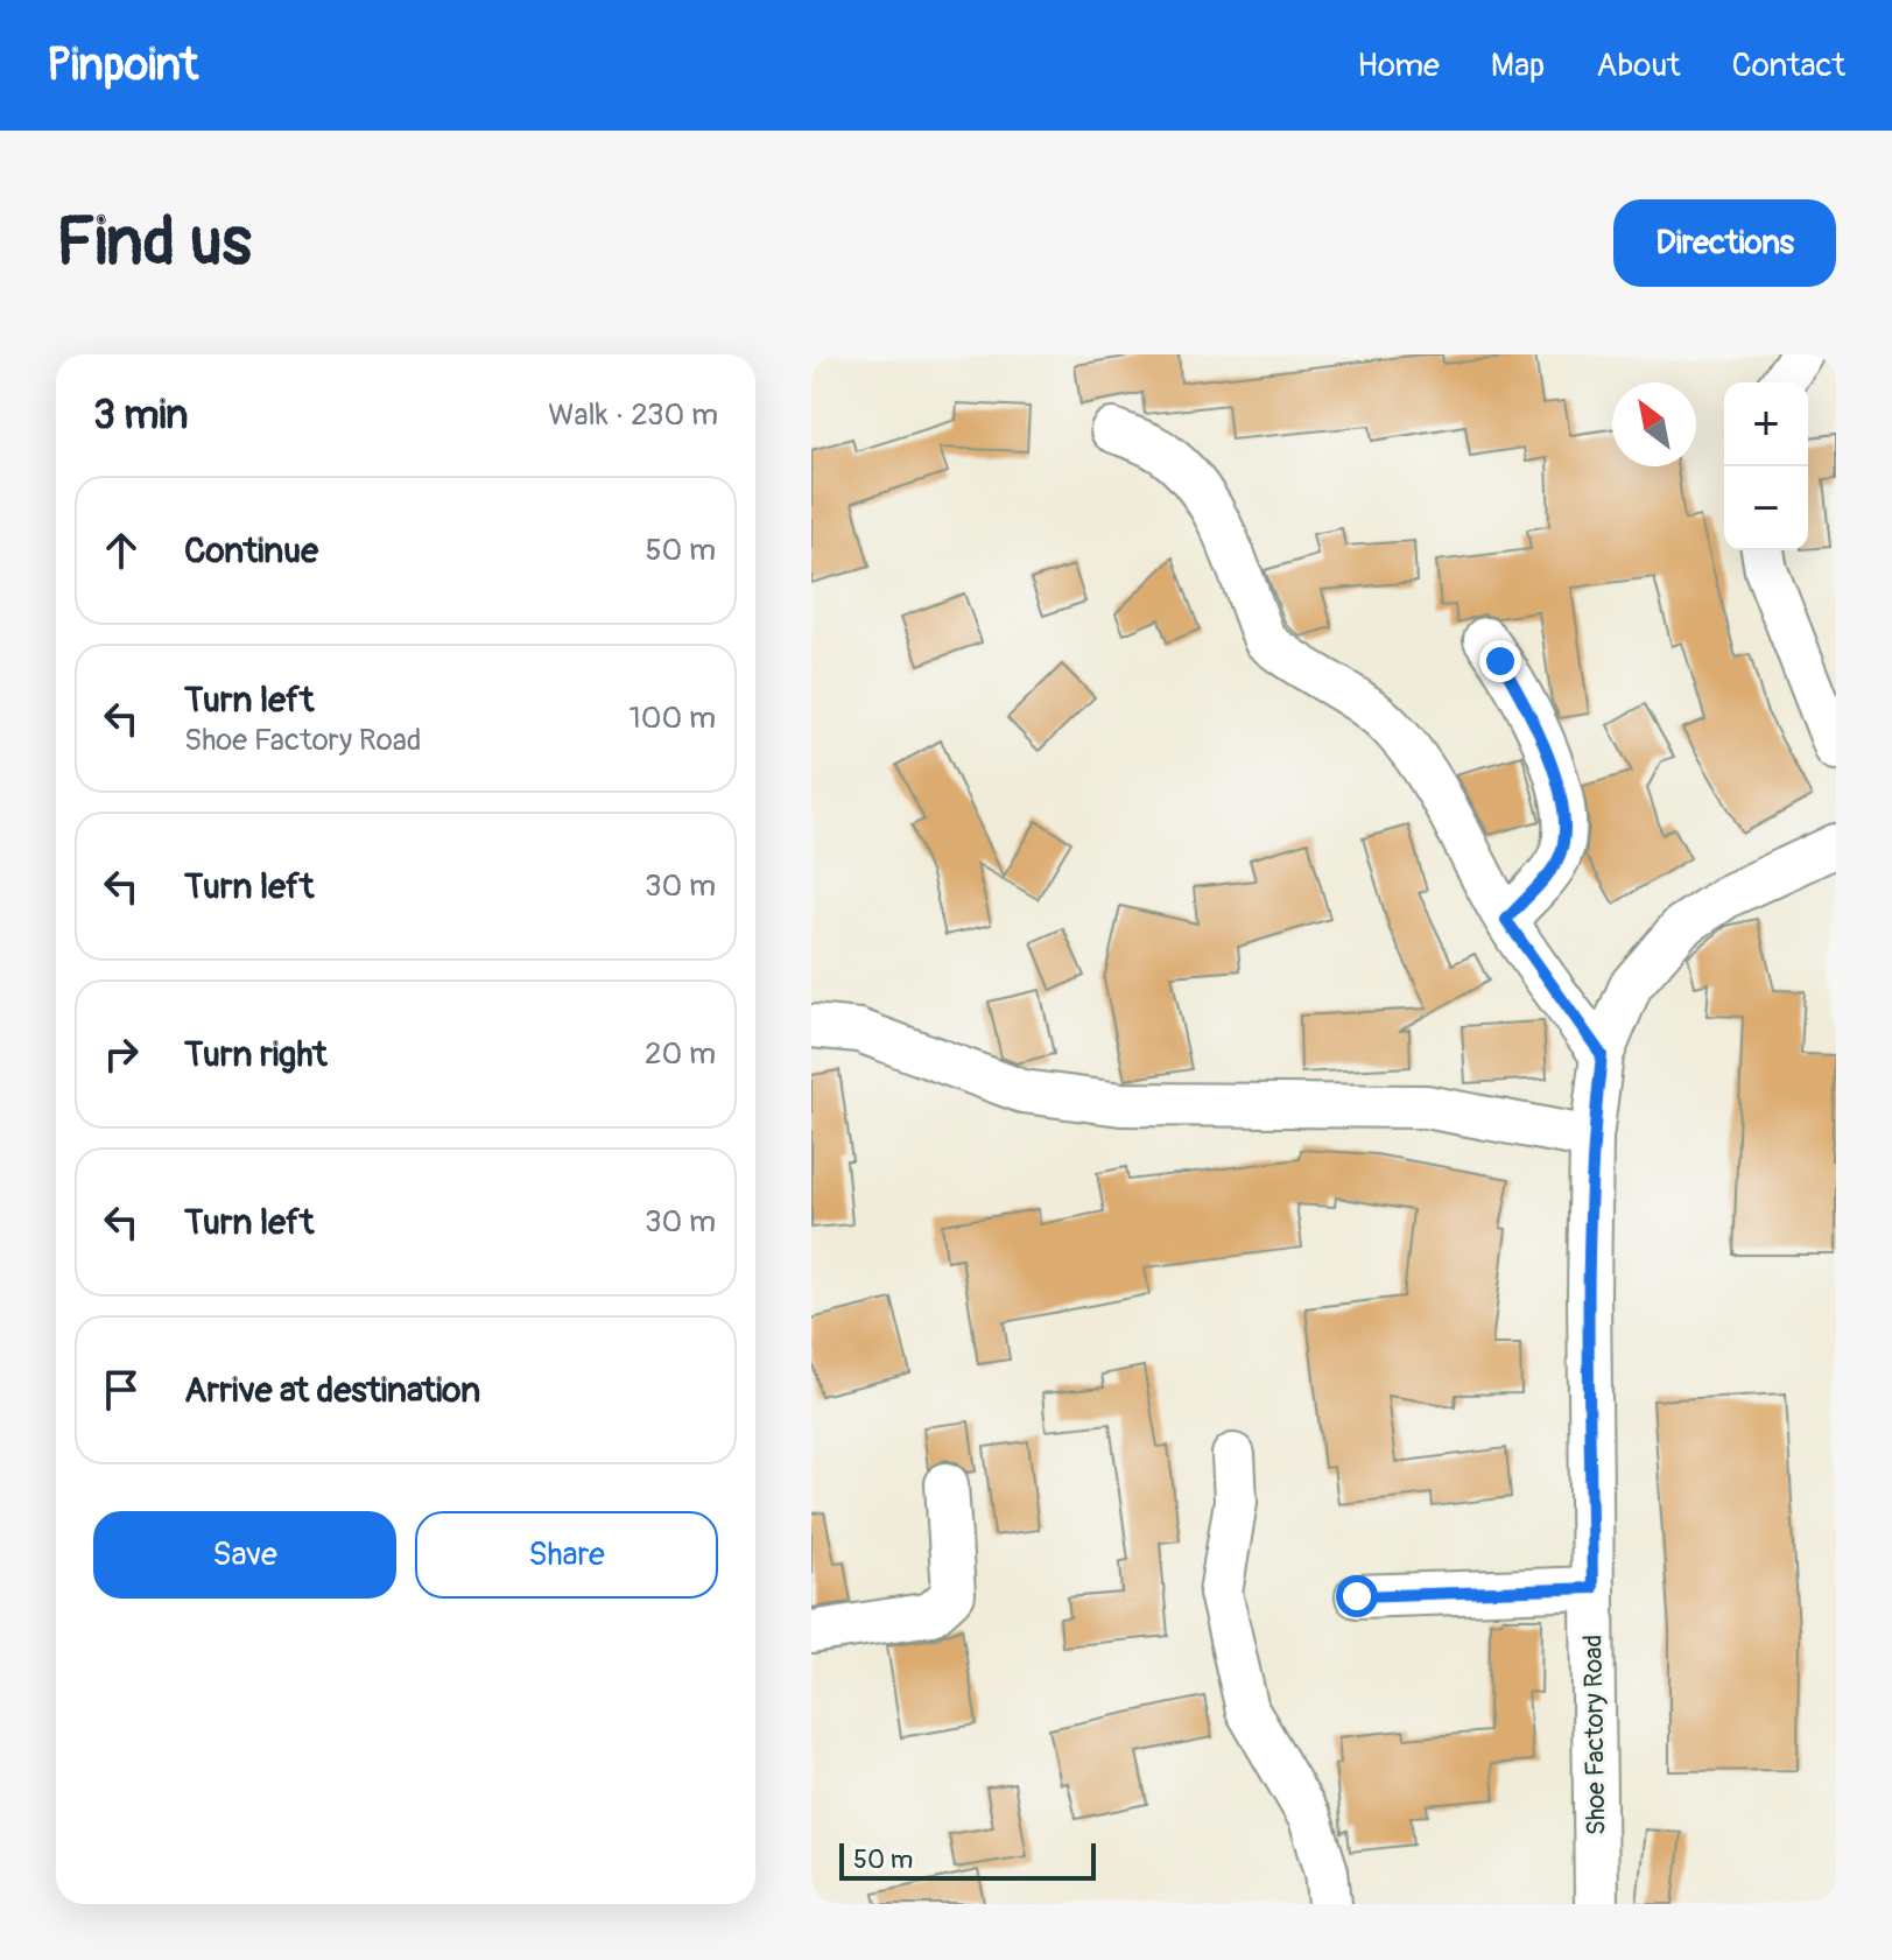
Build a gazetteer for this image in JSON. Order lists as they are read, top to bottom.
{
  "streets": {
    "street": ["Shoe Factory Road"]
  },
  "scale_bar": "50 m",
  "north": "top left",
  "page": {
    "header": "Pinpoint",
    "nav": [
      "Home",
      "Map",
      "About",
      "Contact"
    ],
    "buttons": [
      "Directions",
      ["Save", "Share"]
    ],
    "title": "Find us",
    "heading": ["3 min", "Walk · 230 m"],
    "map_buttons": ["+", "−"],
    "list": [
      ["Continue", "50 m"],
      ["Turn left", "Shoe Factory Road", "100 m"],
      ["Turn left", "30 m"],
      ["Turn right", "20 m"],
      ["Turn left", "30 m"],
      "Arrive at destination"
    ],
    "scale": "50 m"
  }
}
